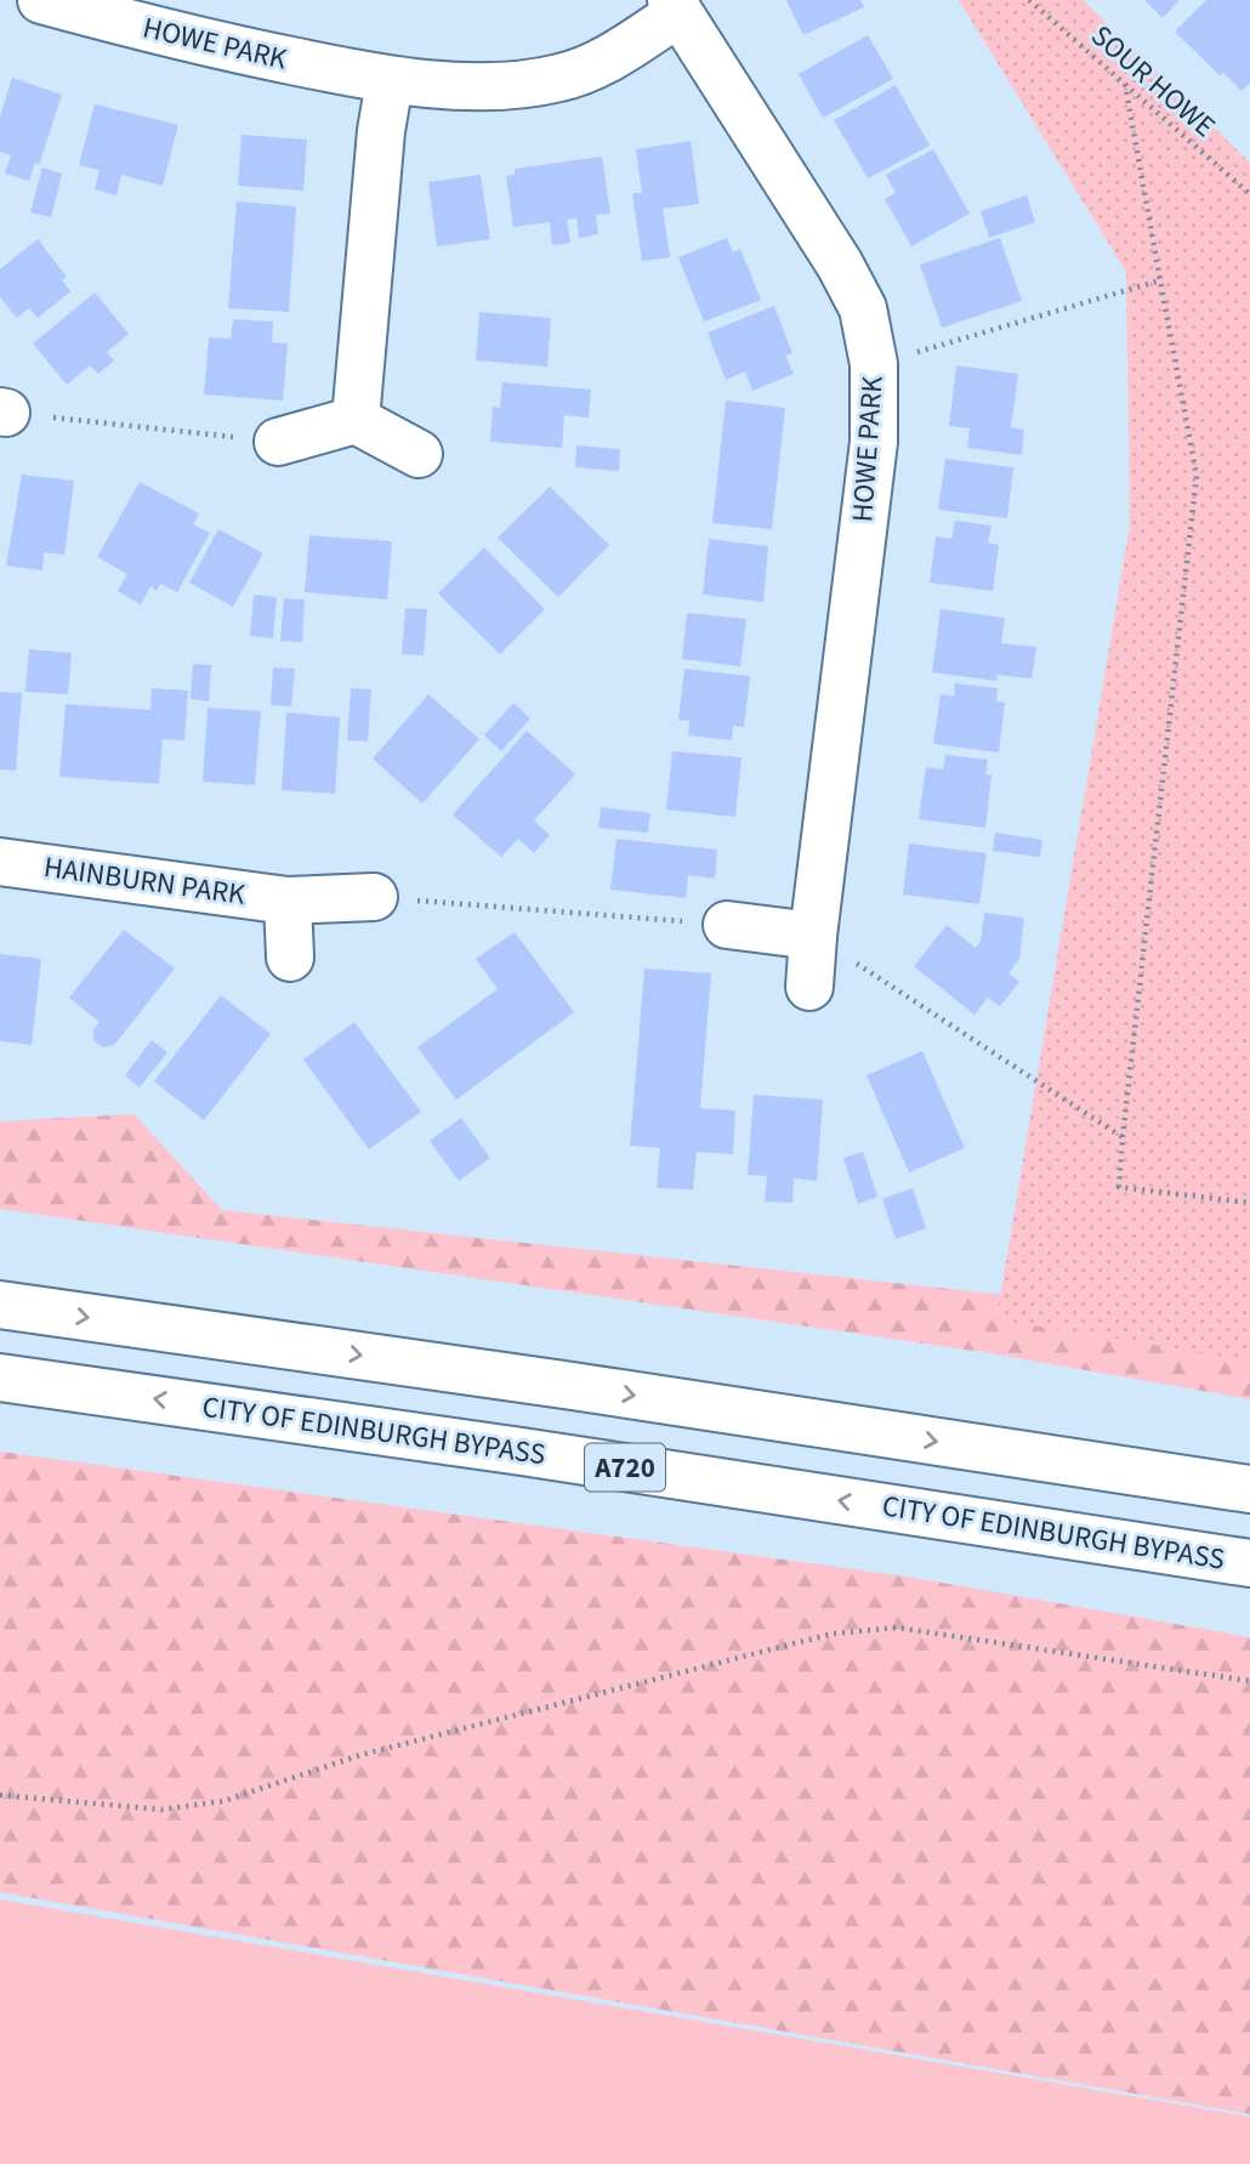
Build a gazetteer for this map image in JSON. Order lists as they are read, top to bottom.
{
  "streets": {
    "main road": [
      "HOWE PARK",
      "HAINBURN PARK",
      "CITY OF EDINBURGH BYPASS",
      "A720"
    ],
    "path": ["SOUR HOWE"]
  }
}
